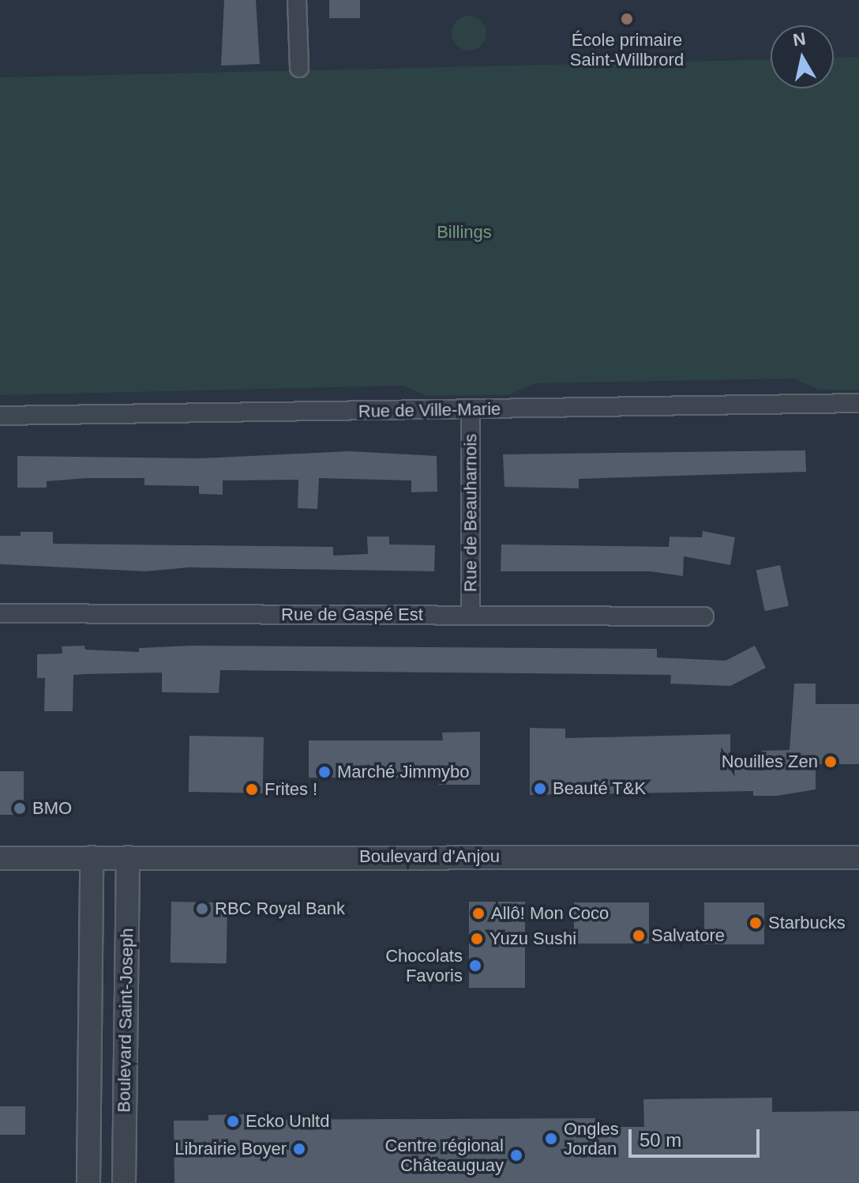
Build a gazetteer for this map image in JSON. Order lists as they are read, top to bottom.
{
  "streets": {
    "street": [
      "Rue de Ville-Marie",
      "Rue de Beauharnois",
      "Rue de Gaspé Est",
      "Boulevard d'Anjou",
      "Boulevard Saint-Joseph"
    ]
  },
  "crossings": [
    ["Rue de Ville-Marie", "Rue de Beauharnois"],
    ["Rue de Beauharnois", "Rue de Gaspé Est"],
    ["Boulevard d'Anjou", "Boulevard Saint-Joseph"]
  ],
  "parks": ["Billings"],
  "places": [
    "École primaire Saint-Willbrord",
    "Nouilles Zen",
    "Marché Jimmybo",
    "Beauté T&K",
    "Frites !",
    "BMO",
    "RBC Royal Bank",
    "Allô! Mon Coco",
    "Starbucks",
    "Salvatore",
    "Yuzu Sushi",
    "Chocolats Favoris",
    "Ecko Unltd",
    "Ongles Jordan",
    "Librairie Boyer",
    "Centre régional Châteauguay"
  ],
  "scale_bar": "50 m",
  "north": "top"
}
